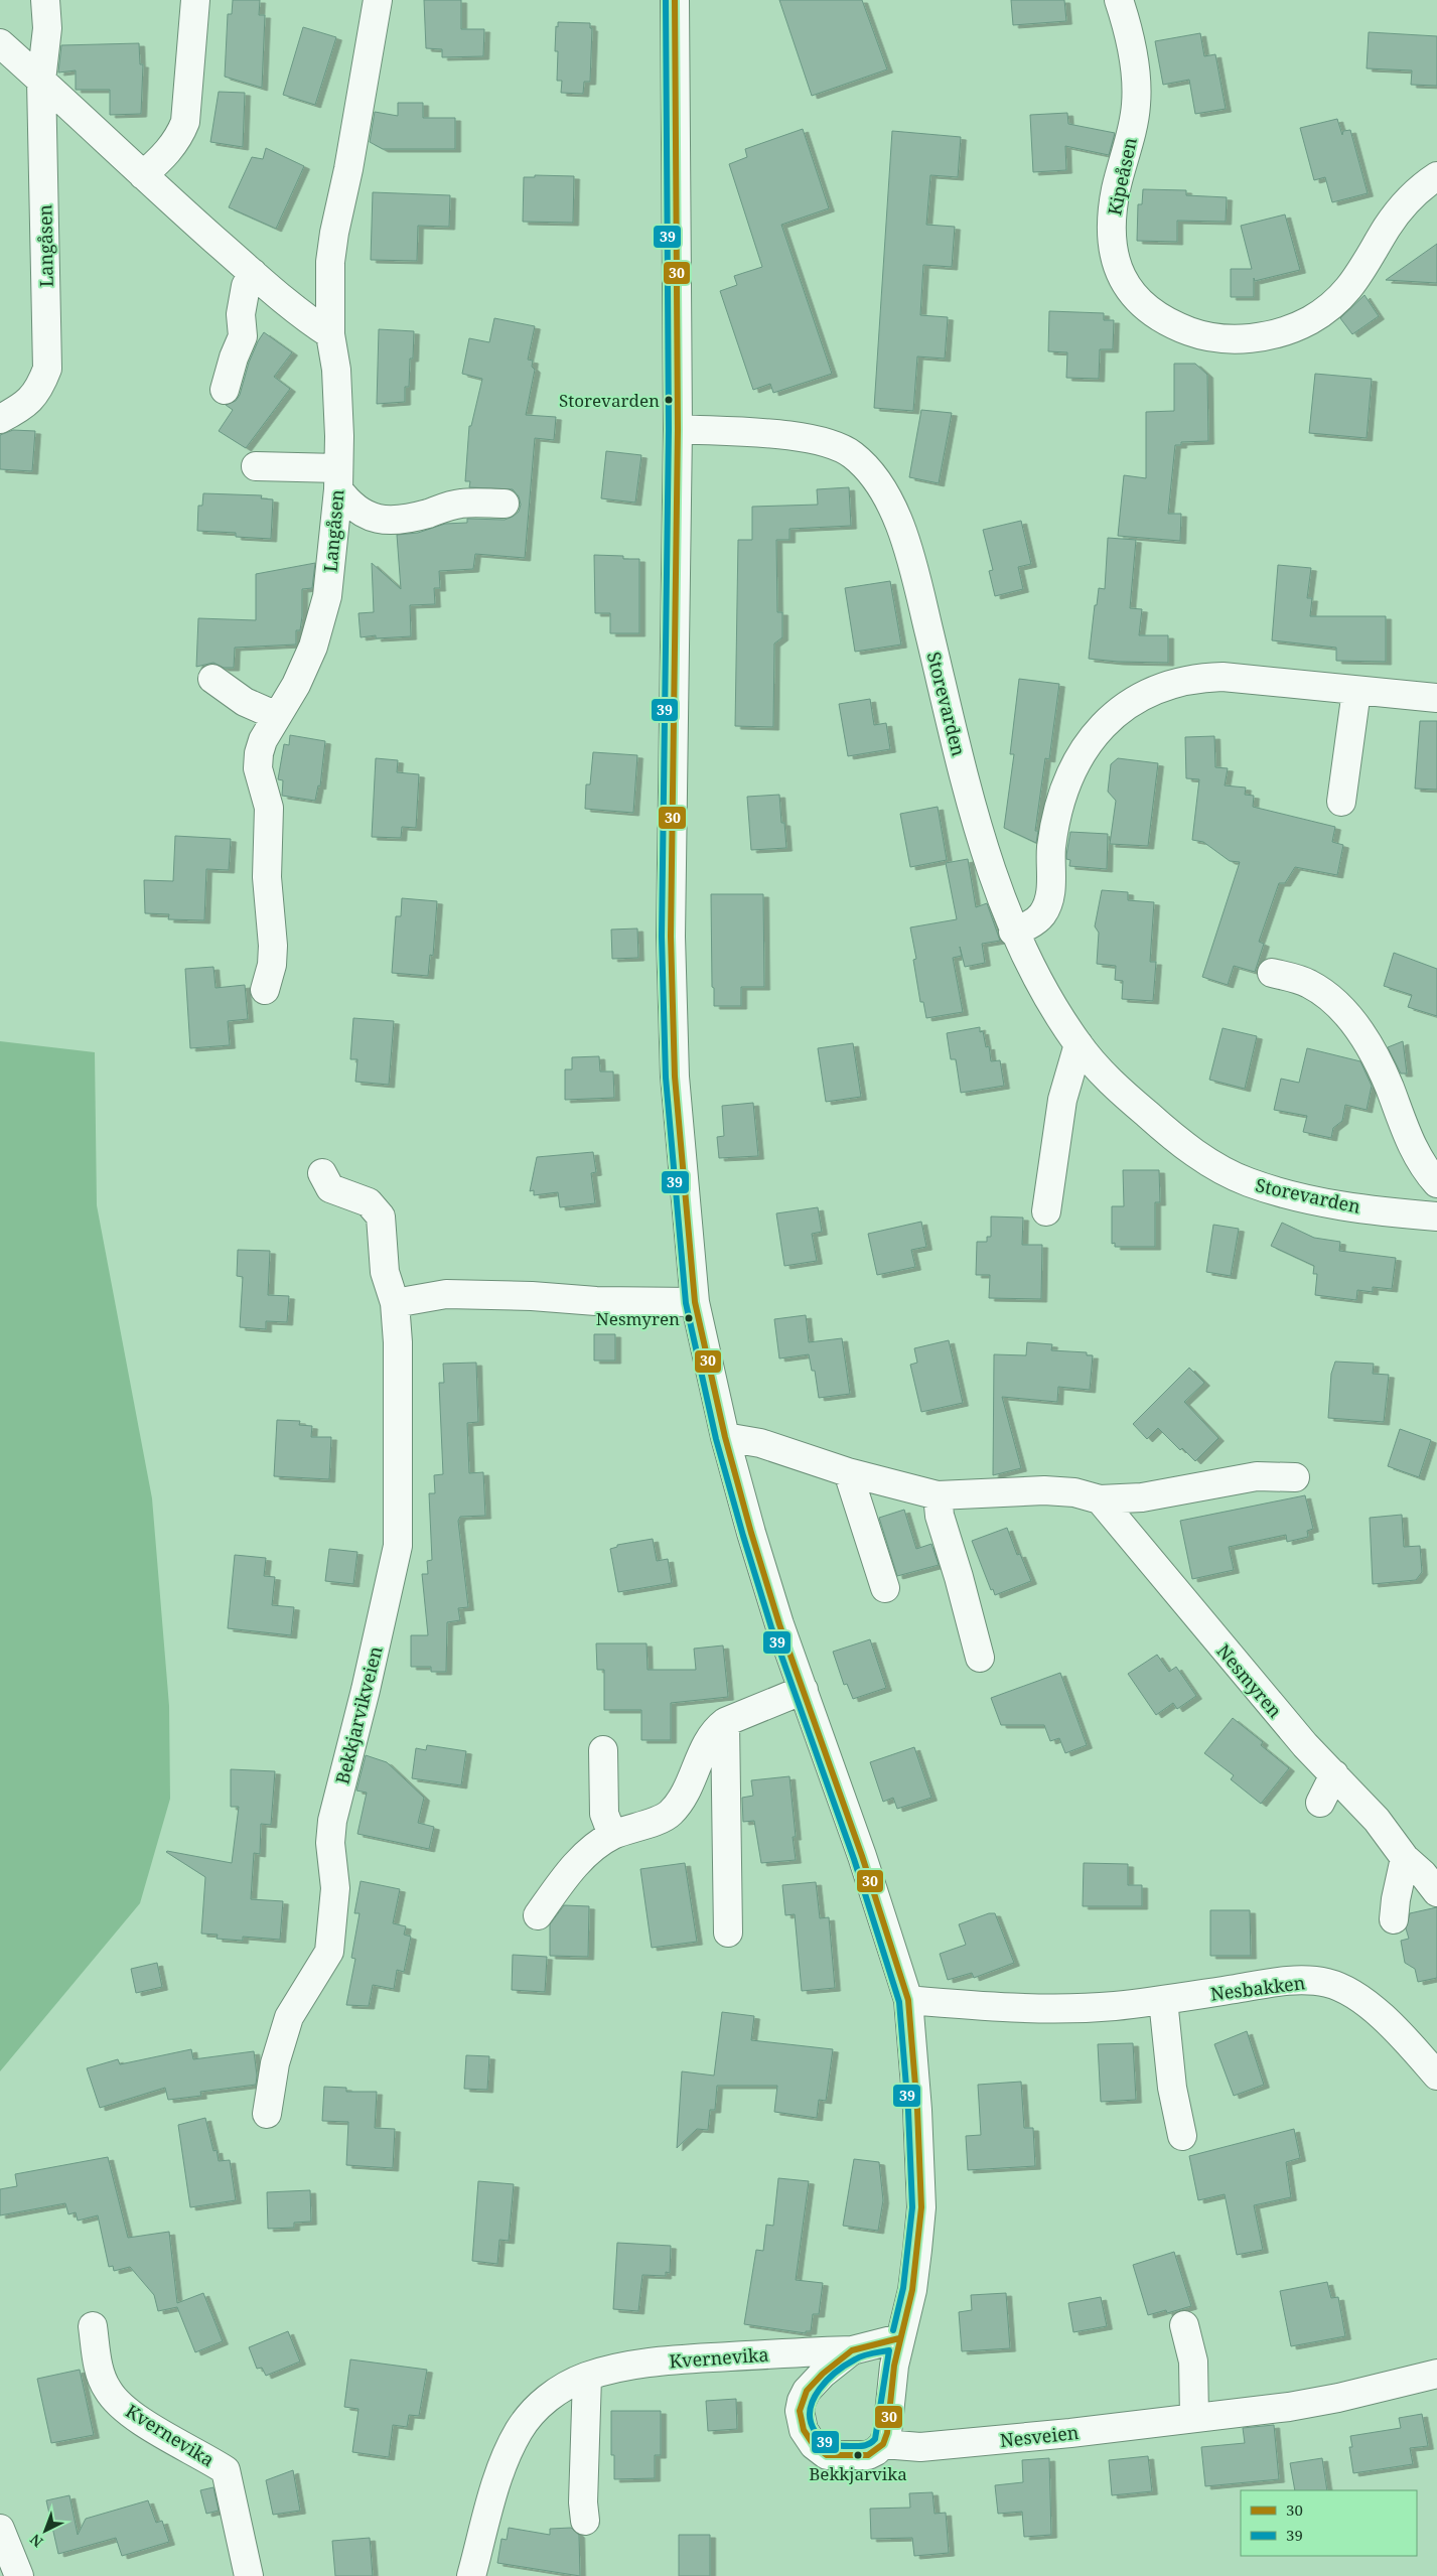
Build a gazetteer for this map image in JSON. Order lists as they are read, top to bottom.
{
  "streets": {
    "street": [
      "Kipeåsen",
      "Langåsen",
      "Storevarden",
      "Nesmyren",
      "Bekkjarvikveien",
      "Nesbakken",
      "Kvernevika",
      "Nesveien"
    ]
  },
  "places": ["Storevarden", "Nesmyren", "Bekkjarvika"],
  "lines": ["transit line 30", "transit line 39"],
  "legend": ["30", "39"],
  "north": "bottom left"
}
